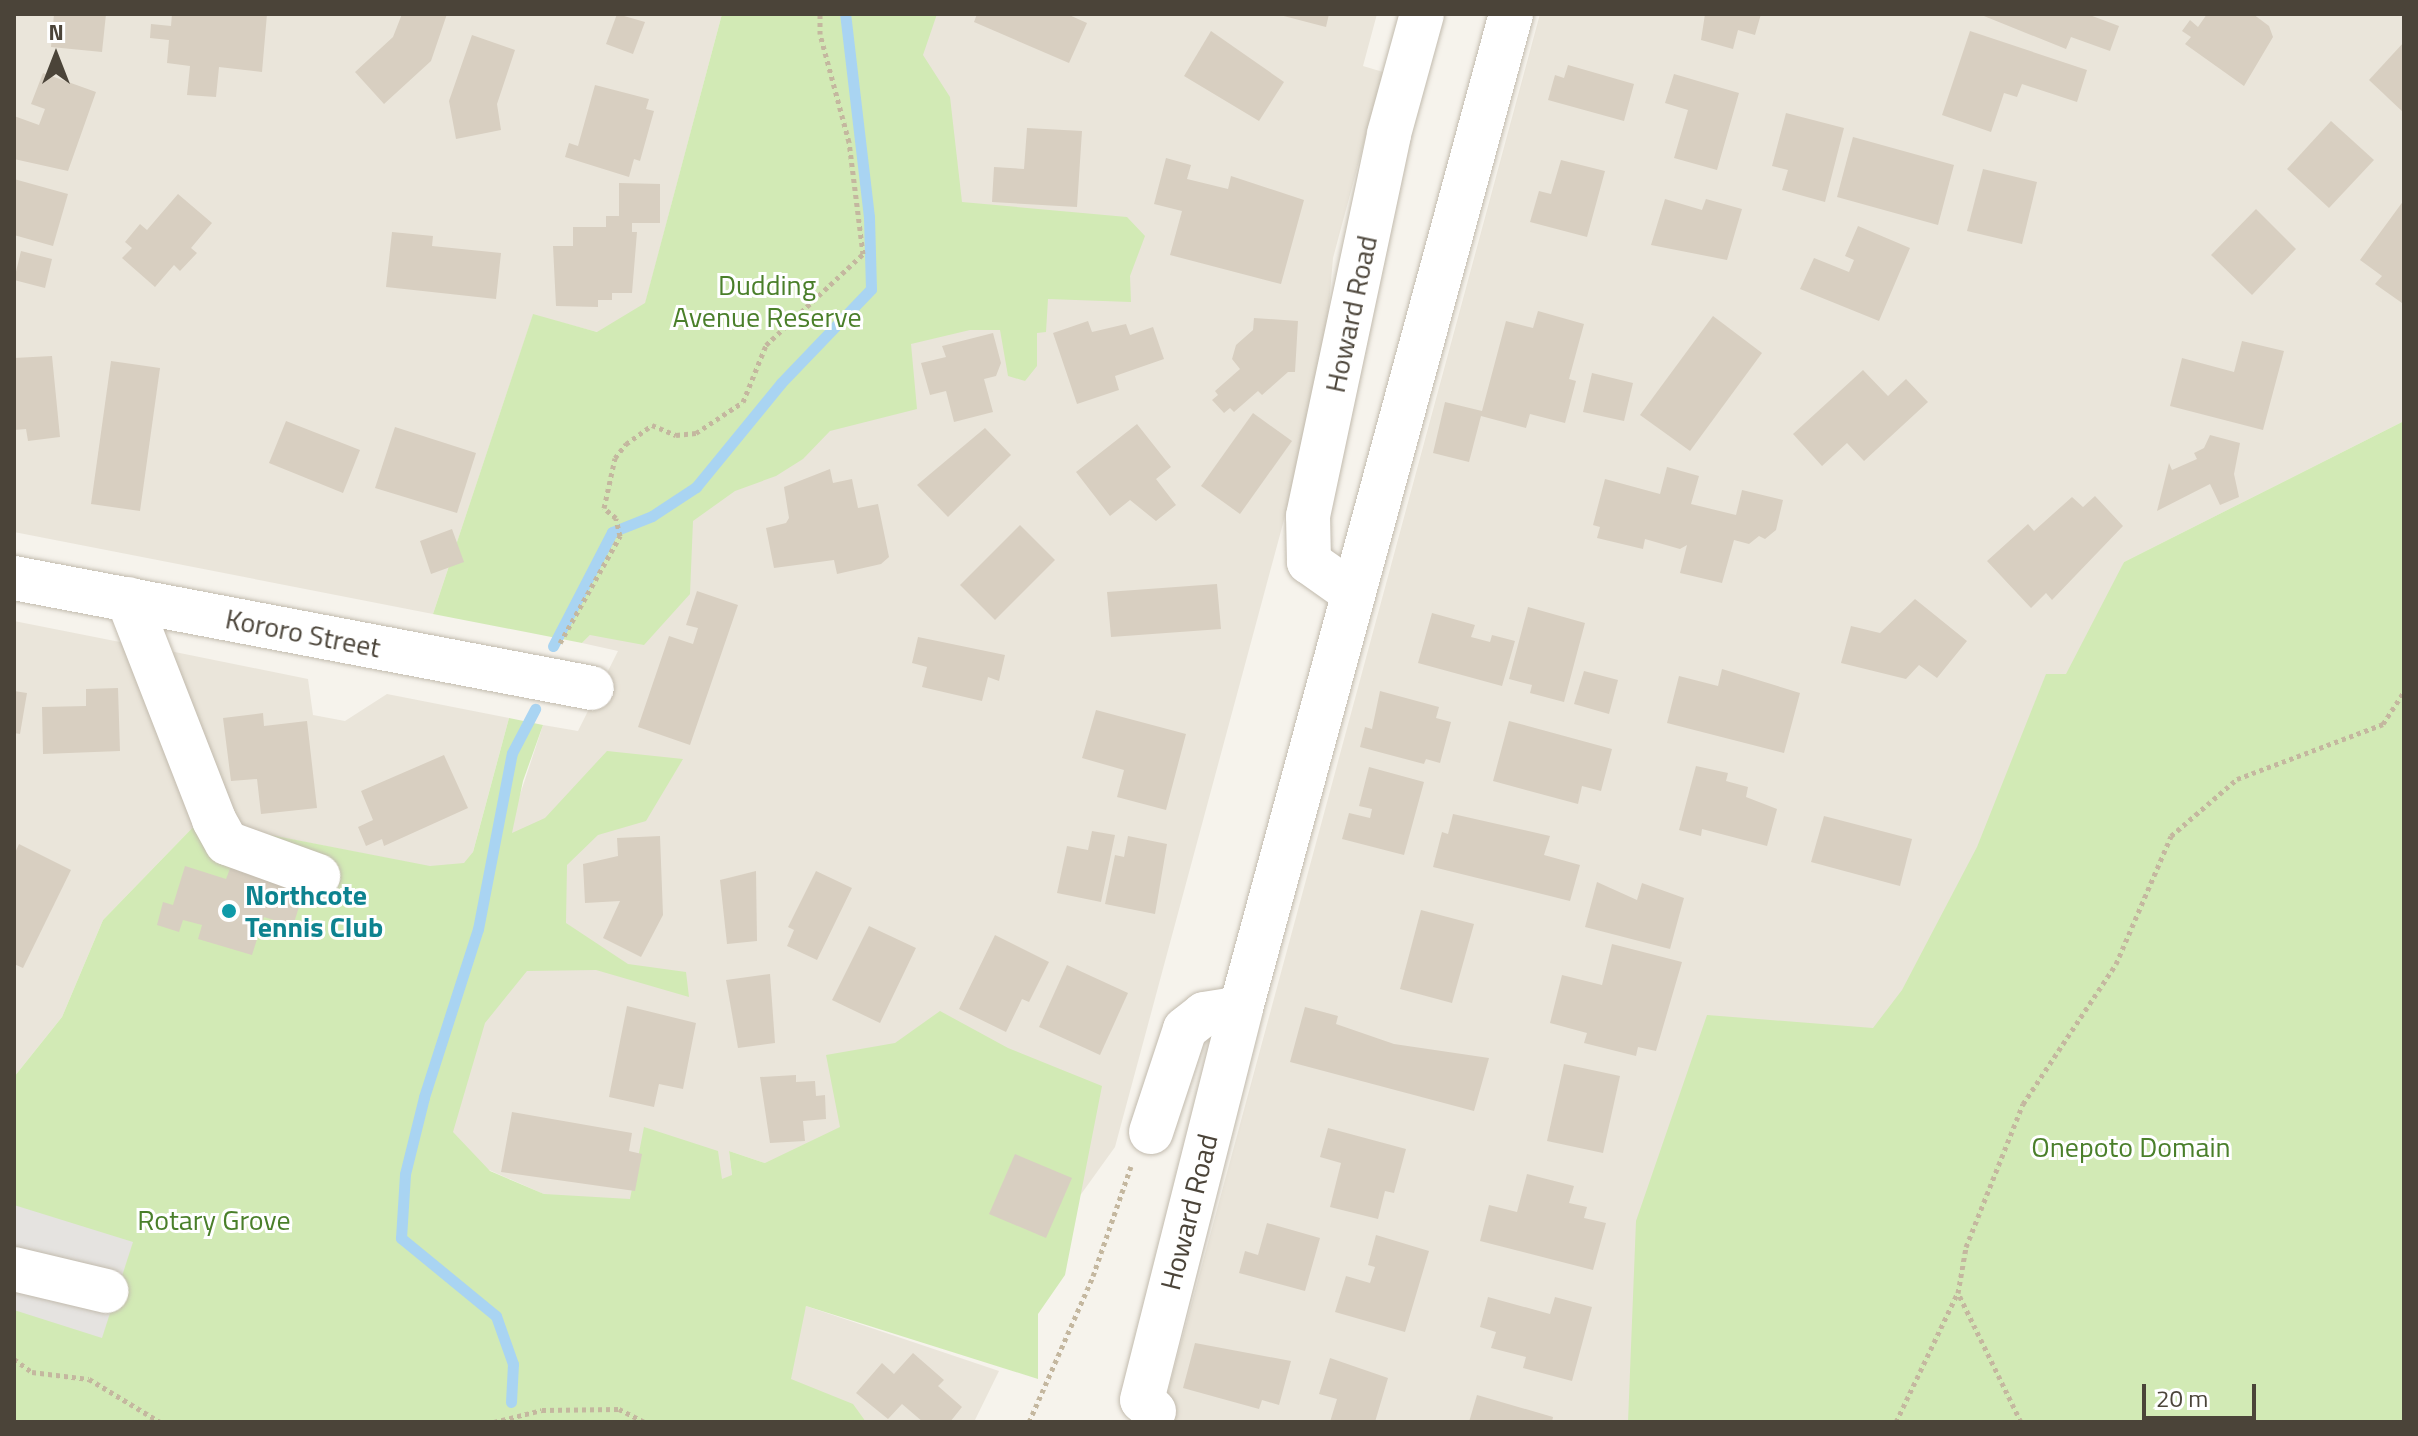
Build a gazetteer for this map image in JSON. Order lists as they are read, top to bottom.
{
  "streets": {
    "street": ["Howard Road", "Kororo Street"]
  },
  "parks": ["Dudding Avenue Reserve", "Onepoto Domain", "Rotary Grove"],
  "places": ["Northcote Tennis Club"],
  "scale_bar": "20 m",
  "north": "top"
}
